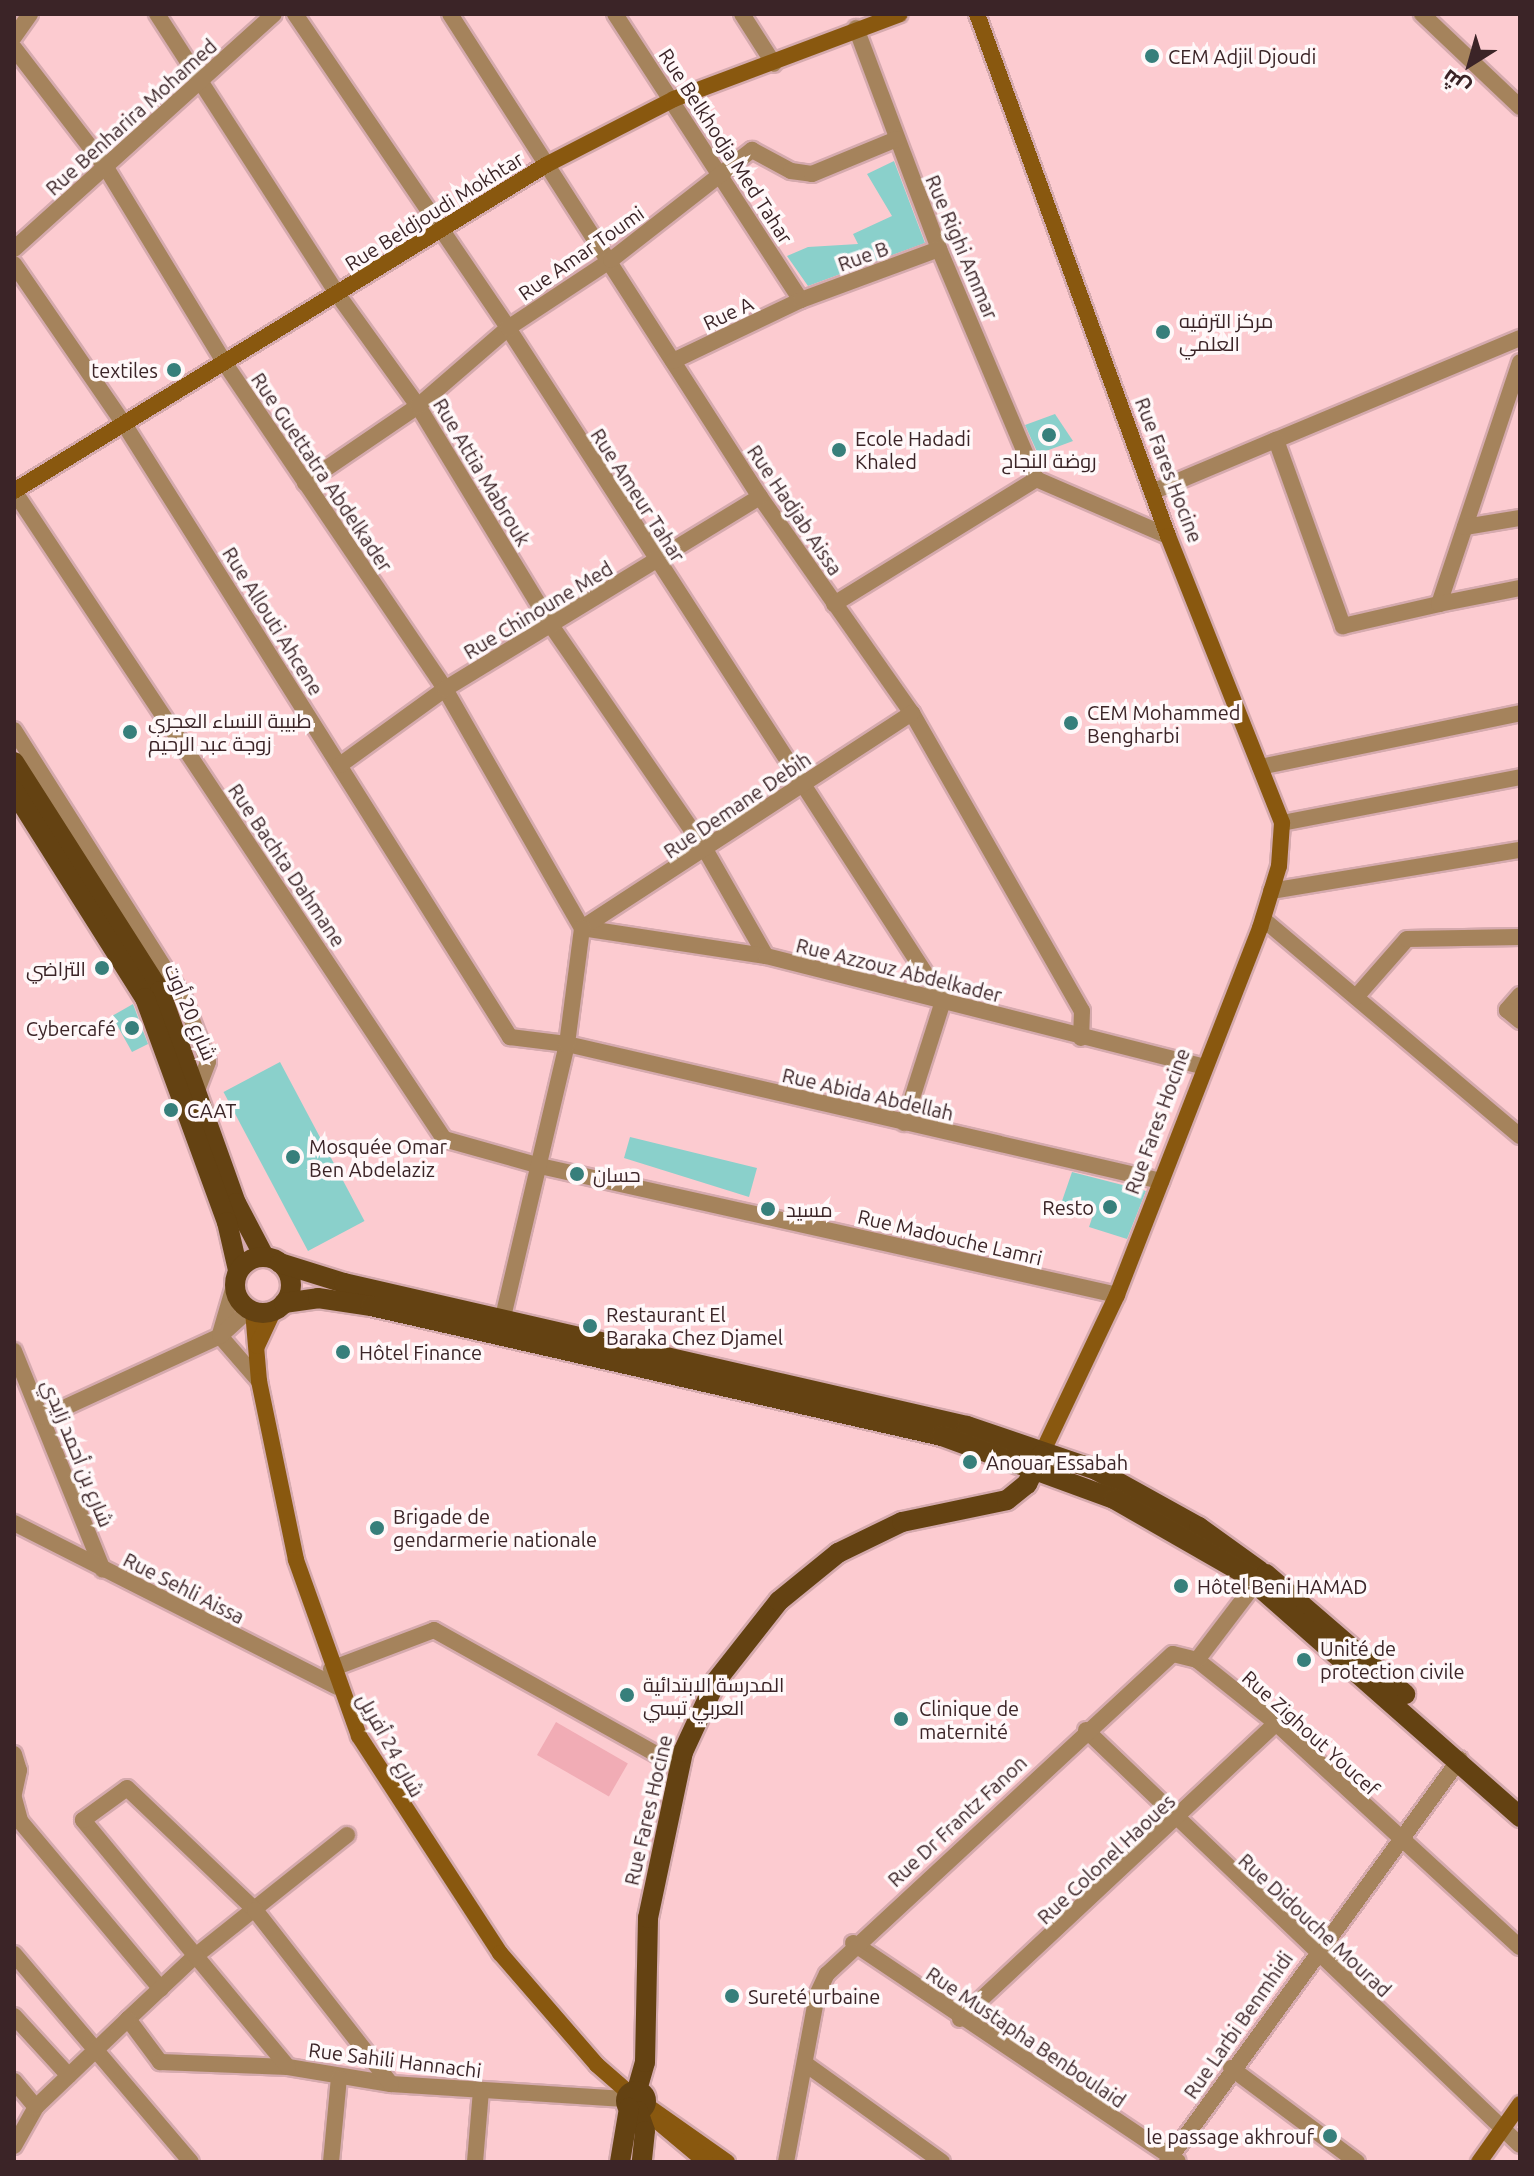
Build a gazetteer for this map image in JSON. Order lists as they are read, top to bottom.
{
  "streets": {
    "main road": ["Rue Fares Hocine", "شارع 20 أوت"],
    "street": [
      "Rue Benharira Mohamed",
      "Rue Belkhodja Med Tahar",
      "Rue Beldjoudi Mokhtar",
      "Rue Righi Ammar",
      "Rue Amar Toumi",
      "Rue B",
      "Rue A",
      "Rue Guettatra Abdelkader",
      "Rue Attia Mabrouk",
      "Rue Ameur Tahar",
      "Rue Hadjab Aissa",
      "Rue Chinoune Med",
      "Rue Allouti Ahcene",
      "Rue Demane Debih",
      "Rue Bachta Dahmane",
      "Rue Azzouz Abdelkader",
      "Rue Abida Abdellah",
      "Rue Madouche Lamri",
      "شارع بن أحمد زايدي",
      "Rue Sehli Aissa",
      "Rue Zighout Youcef",
      "شارع 24 أفريل",
      "Rue Dr Frantz Fanon",
      "Rue Colonel Haoues",
      "Rue Didouche Mourad",
      "Rue Larbi Benmhidi",
      "Rue Mustapha Benboulaid",
      "Rue Sahili Hannachi"
    ]
  },
  "crossings": [
    ["Rue Benharira Mohamed", "Rue Guettatra Abdelkader"],
    ["Rue Benharira Mohamed", "Rue Attia Mabrouk"],
    ["Rue Belkhodja Med Tahar", "Rue Beldjoudi Mokhtar"],
    ["Rue Belkhodja Med Tahar", "Rue Amar Toumi"],
    ["Rue Belkhodja Med Tahar", "Rue B"],
    ["Rue Belkhodja Med Tahar", "Rue A"],
    ["Rue Beldjoudi Mokhtar", "Rue Righi Ammar"],
    ["Rue Beldjoudi Mokhtar", "Rue Guettatra Abdelkader"],
    ["Rue Beldjoudi Mokhtar", "Rue Attia Mabrouk"],
    ["Rue Beldjoudi Mokhtar", "Rue Ameur Tahar"],
    ["Rue Beldjoudi Mokhtar", "Rue Hadjab Aissa"],
    ["Rue Beldjoudi Mokhtar", "Rue Allouti Ahcene"],
    ["Rue Beldjoudi Mokhtar", "Rue Bachta Dahmane"],
    ["Rue Righi Ammar", "Rue Amar Toumi"],
    ["Rue Righi Ammar", "Rue B"],
    ["Rue Amar Toumi", "Rue Guettatra Abdelkader"],
    ["Rue Amar Toumi", "Rue Attia Mabrouk"],
    ["Rue Amar Toumi", "Rue Ameur Tahar"],
    ["Rue Amar Toumi", "Rue Hadjab Aissa"],
    ["Rue B", "Rue A"],
    ["Rue A", "Rue Hadjab Aissa"],
    ["Rue Fares Hocine", "Rue Azzouz Abdelkader"],
    ["Rue Fares Hocine", "Rue Abida Abdellah"],
    ["Rue Fares Hocine", "Rue Madouche Lamri"],
    ["Rue Fares Hocine", "شارع 24 أفريل"],
    ["Rue Fares Hocine", "Rue Sahili Hannachi"],
    ["Rue Guettatra Abdelkader", "Rue Chinoune Med"],
    ["Rue Guettatra Abdelkader", "Rue Demane Debih"],
    ["Rue Guettatra Abdelkader", "Rue Azzouz Abdelkader"],
    ["Rue Attia Mabrouk", "Rue Chinoune Med"],
    ["Rue Attia Mabrouk", "Rue Demane Debih"],
    ["Rue Attia Mabrouk", "Rue Azzouz Abdelkader"],
    ["Rue Ameur Tahar", "Rue Chinoune Med"],
    ["Rue Ameur Tahar", "Rue Demane Debih"],
    ["Rue Ameur Tahar", "Rue Azzouz Abdelkader"],
    ["Rue Hadjab Aissa", "Rue Chinoune Med"],
    ["Rue Hadjab Aissa", "Rue Demane Debih"],
    ["Rue Hadjab Aissa", "Rue Azzouz Abdelkader"],
    ["Rue Chinoune Med", "Rue Allouti Ahcene"],
    ["Rue Allouti Ahcene", "Rue Abida Abdellah"],
    ["Rue Demane Debih", "Rue Azzouz Abdelkader"],
    ["Rue Bachta Dahmane", "Rue Madouche Lamri"],
    ["شارع 20 أوت", "شارع 24 أفريل"],
    ["شارع بن أحمد زايدي", "Rue Sehli Aissa"],
    ["Rue Sehli Aissa", "شارع 24 أفريل"],
    ["Rue Zighout Youcef", "Rue Dr Frantz Fanon"],
    ["Rue Zighout Youcef", "Rue Colonel Haoues"],
    ["Rue Zighout Youcef", "Rue Larbi Benmhidi"],
    ["شارع 24 أفريل", "Rue Sahili Hannachi"],
    ["Rue Dr Frantz Fanon", "Rue Didouche Mourad"],
    ["Rue Dr Frantz Fanon", "Rue Mustapha Benboulaid"],
    ["Rue Colonel Haoues", "Rue Didouche Mourad"],
    ["Rue Colonel Haoues", "Rue Mustapha Benboulaid"],
    ["Rue Didouche Mourad", "Rue Larbi Benmhidi"],
    ["Rue Larbi Benmhidi", "Rue Mustapha Benboulaid"]
  ],
  "places": [
    "CEM Adjil Djoudi",
    "مركز الترفيه العلمي",
    "textiles",
    "روضة النجاح",
    "Ecole Hadadi Khaled",
    "CEM Mohammed Bengharbi",
    "طبيبة النساء العجري زوجة عبد الرحيم",
    "التراضي",
    "Cybercafé",
    "CAAT",
    "Mosquée Omar Ben Abdelaziz",
    "حسان",
    "Resto",
    "مسيد",
    "Restaurant El Baraka Chez Djamel",
    "Hôtel Finance",
    "Anouar Essabah",
    "Brigade de gendarmerie nationale",
    "Hôtel Beni HAMAD",
    "Unité de protection civile",
    "المدرسة الابتدائية العربي تبسي",
    "Clinique de maternité",
    "Sureté urbaine",
    "le passage akhrouf"
  ],
  "north": "bottom left"
}
